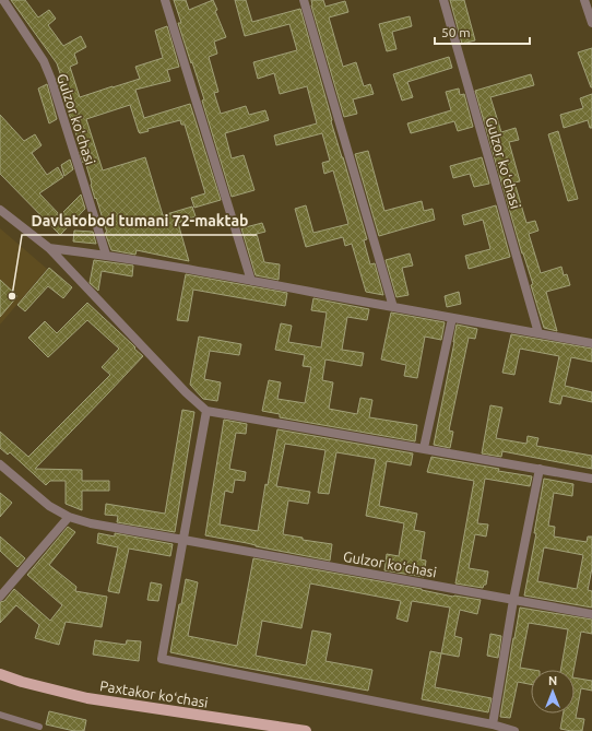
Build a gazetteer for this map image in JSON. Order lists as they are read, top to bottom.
{
  "streets": {
    "main road": ["Paxtakor koʻchasi"],
    "street": ["Gulzor koʻchasi"]
  },
  "places": ["Davlatobod tumani 72-maktab"],
  "scale_bar": "50 m",
  "north": "top"
}
